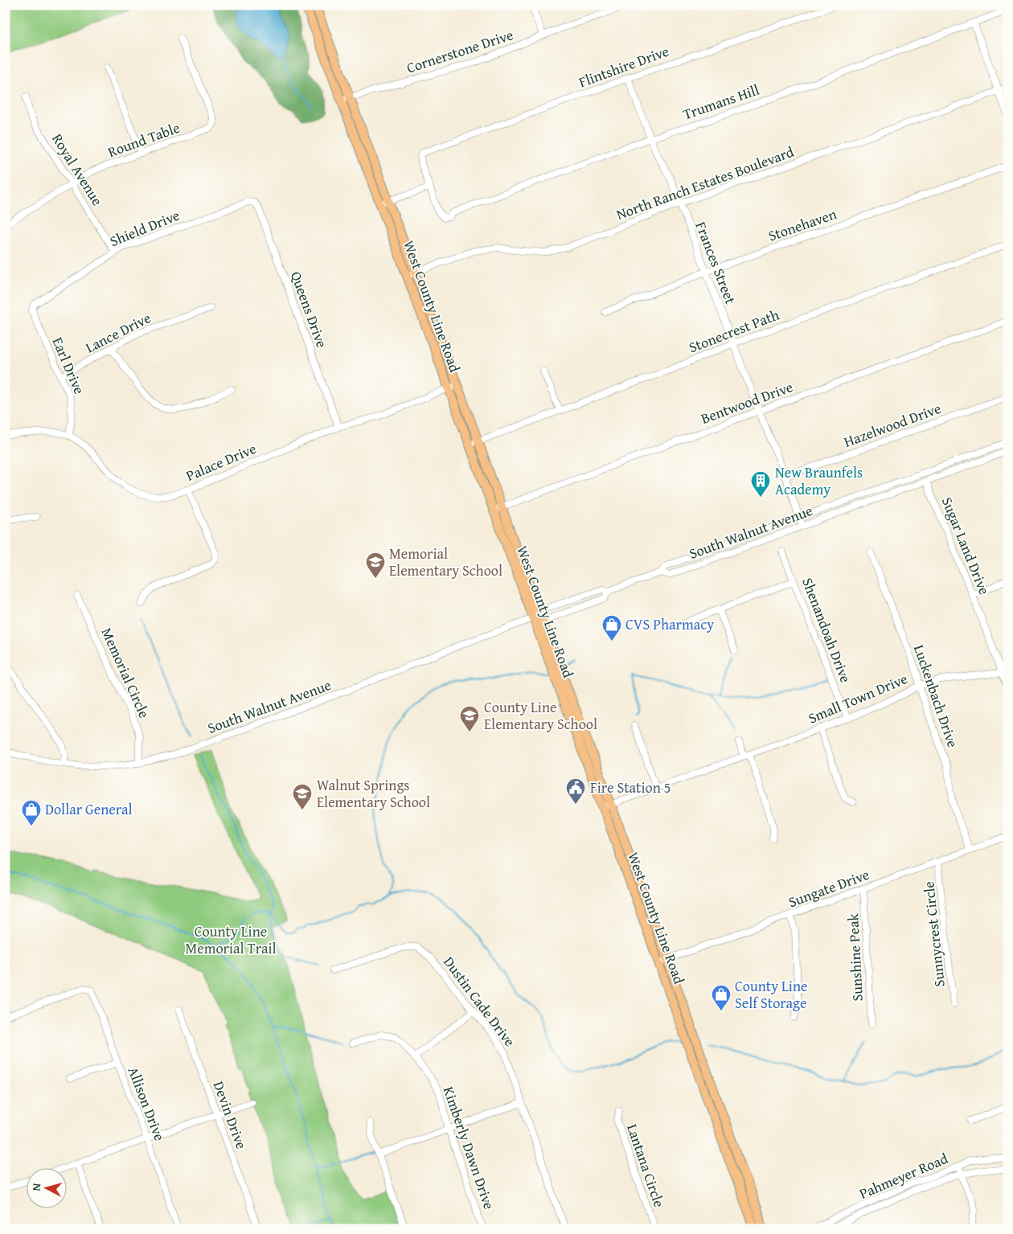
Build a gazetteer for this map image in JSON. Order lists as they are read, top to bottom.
{
  "streets": {
    "main road": ["West County Line Road"],
    "street": [
      "Cornerstone Drive",
      "Flintshire Drive",
      "Trumans Hill",
      "Round Table",
      "Royal Avenue",
      "North Ranch Estates Boulevard",
      "Stonehaven",
      "Shield Drive",
      "Frances Street",
      "Queens Drive",
      "Stonecrest Path",
      "Lance Drive",
      "Earl Drive",
      "Bentwood Drive",
      "Hazelwood Drive",
      "Palace Drive",
      "South Walnut Avenue",
      "Sugar Land Drive",
      "Shenandoah Drive",
      "Memorial Circle",
      "Luckenbach Drive",
      "Small Town Drive",
      "Sungate Drive",
      "Sunnycrest Circle",
      "Sunshine Peak",
      "Dustin Cade Drive",
      "Allison Drive",
      "Devin Drive",
      "Kimberly Dawn Drive",
      "Lantana Circle",
      "Pahmeyer Road"
    ]
  },
  "crossings": [
    ["Cornerstone Drive", "West County Line Road"],
    ["Flintshire Drive", "Trumans Hill"],
    ["Flintshire Drive", "Frances Street"],
    ["Trumans Hill", "Frances Street"],
    ["Round Table", "Royal Avenue"],
    ["Royal Avenue", "Shield Drive"],
    ["North Ranch Estates Boulevard", "Frances Street"],
    ["North Ranch Estates Boulevard", "West County Line Road"],
    ["Stonehaven", "Frances Street"],
    ["Shield Drive", "Queens Drive"],
    ["Shield Drive", "Earl Drive"],
    ["Frances Street", "Stonecrest Path"],
    ["Frances Street", "Bentwood Drive"],
    ["Frances Street", "Hazelwood Drive"],
    ["Frances Street", "South Walnut Avenue"],
    ["West County Line Road", "Stonecrest Path"],
    ["West County Line Road", "Bentwood Drive"],
    ["West County Line Road", "Palace Drive"],
    ["West County Line Road", "South Walnut Avenue"],
    ["West County Line Road", "Small Town Drive"],
    ["West County Line Road", "Sungate Drive"],
    ["Queens Drive", "Palace Drive"],
    ["Lance Drive", "Earl Drive"],
    ["Earl Drive", "Palace Drive"],
    ["South Walnut Avenue", "Sugar Land Drive"],
    ["South Walnut Avenue", "Memorial Circle"],
    ["Sugar Land Drive", "Small Town Drive"],
    ["Shenandoah Drive", "Small Town Drive"],
    ["Luckenbach Drive", "Small Town Drive"],
    ["Luckenbach Drive", "Sungate Drive"],
    ["Sungate Drive", "Sunnycrest Circle"],
    ["Sungate Drive", "Sunshine Peak"]
  ],
  "parks": ["County Line Memorial Trail"],
  "places": {
    "building": ["New Braunfels Academy"],
    "school or university": ["Memorial Elementary School", "County Line Elementary School", "Walnut Springs Elementary School"],
    "shop": ["CVS Pharmacy", "Dollar General", "County Line Self Storage"],
    "public building": ["Fire Station 5"]
  },
  "north": "left"
}
